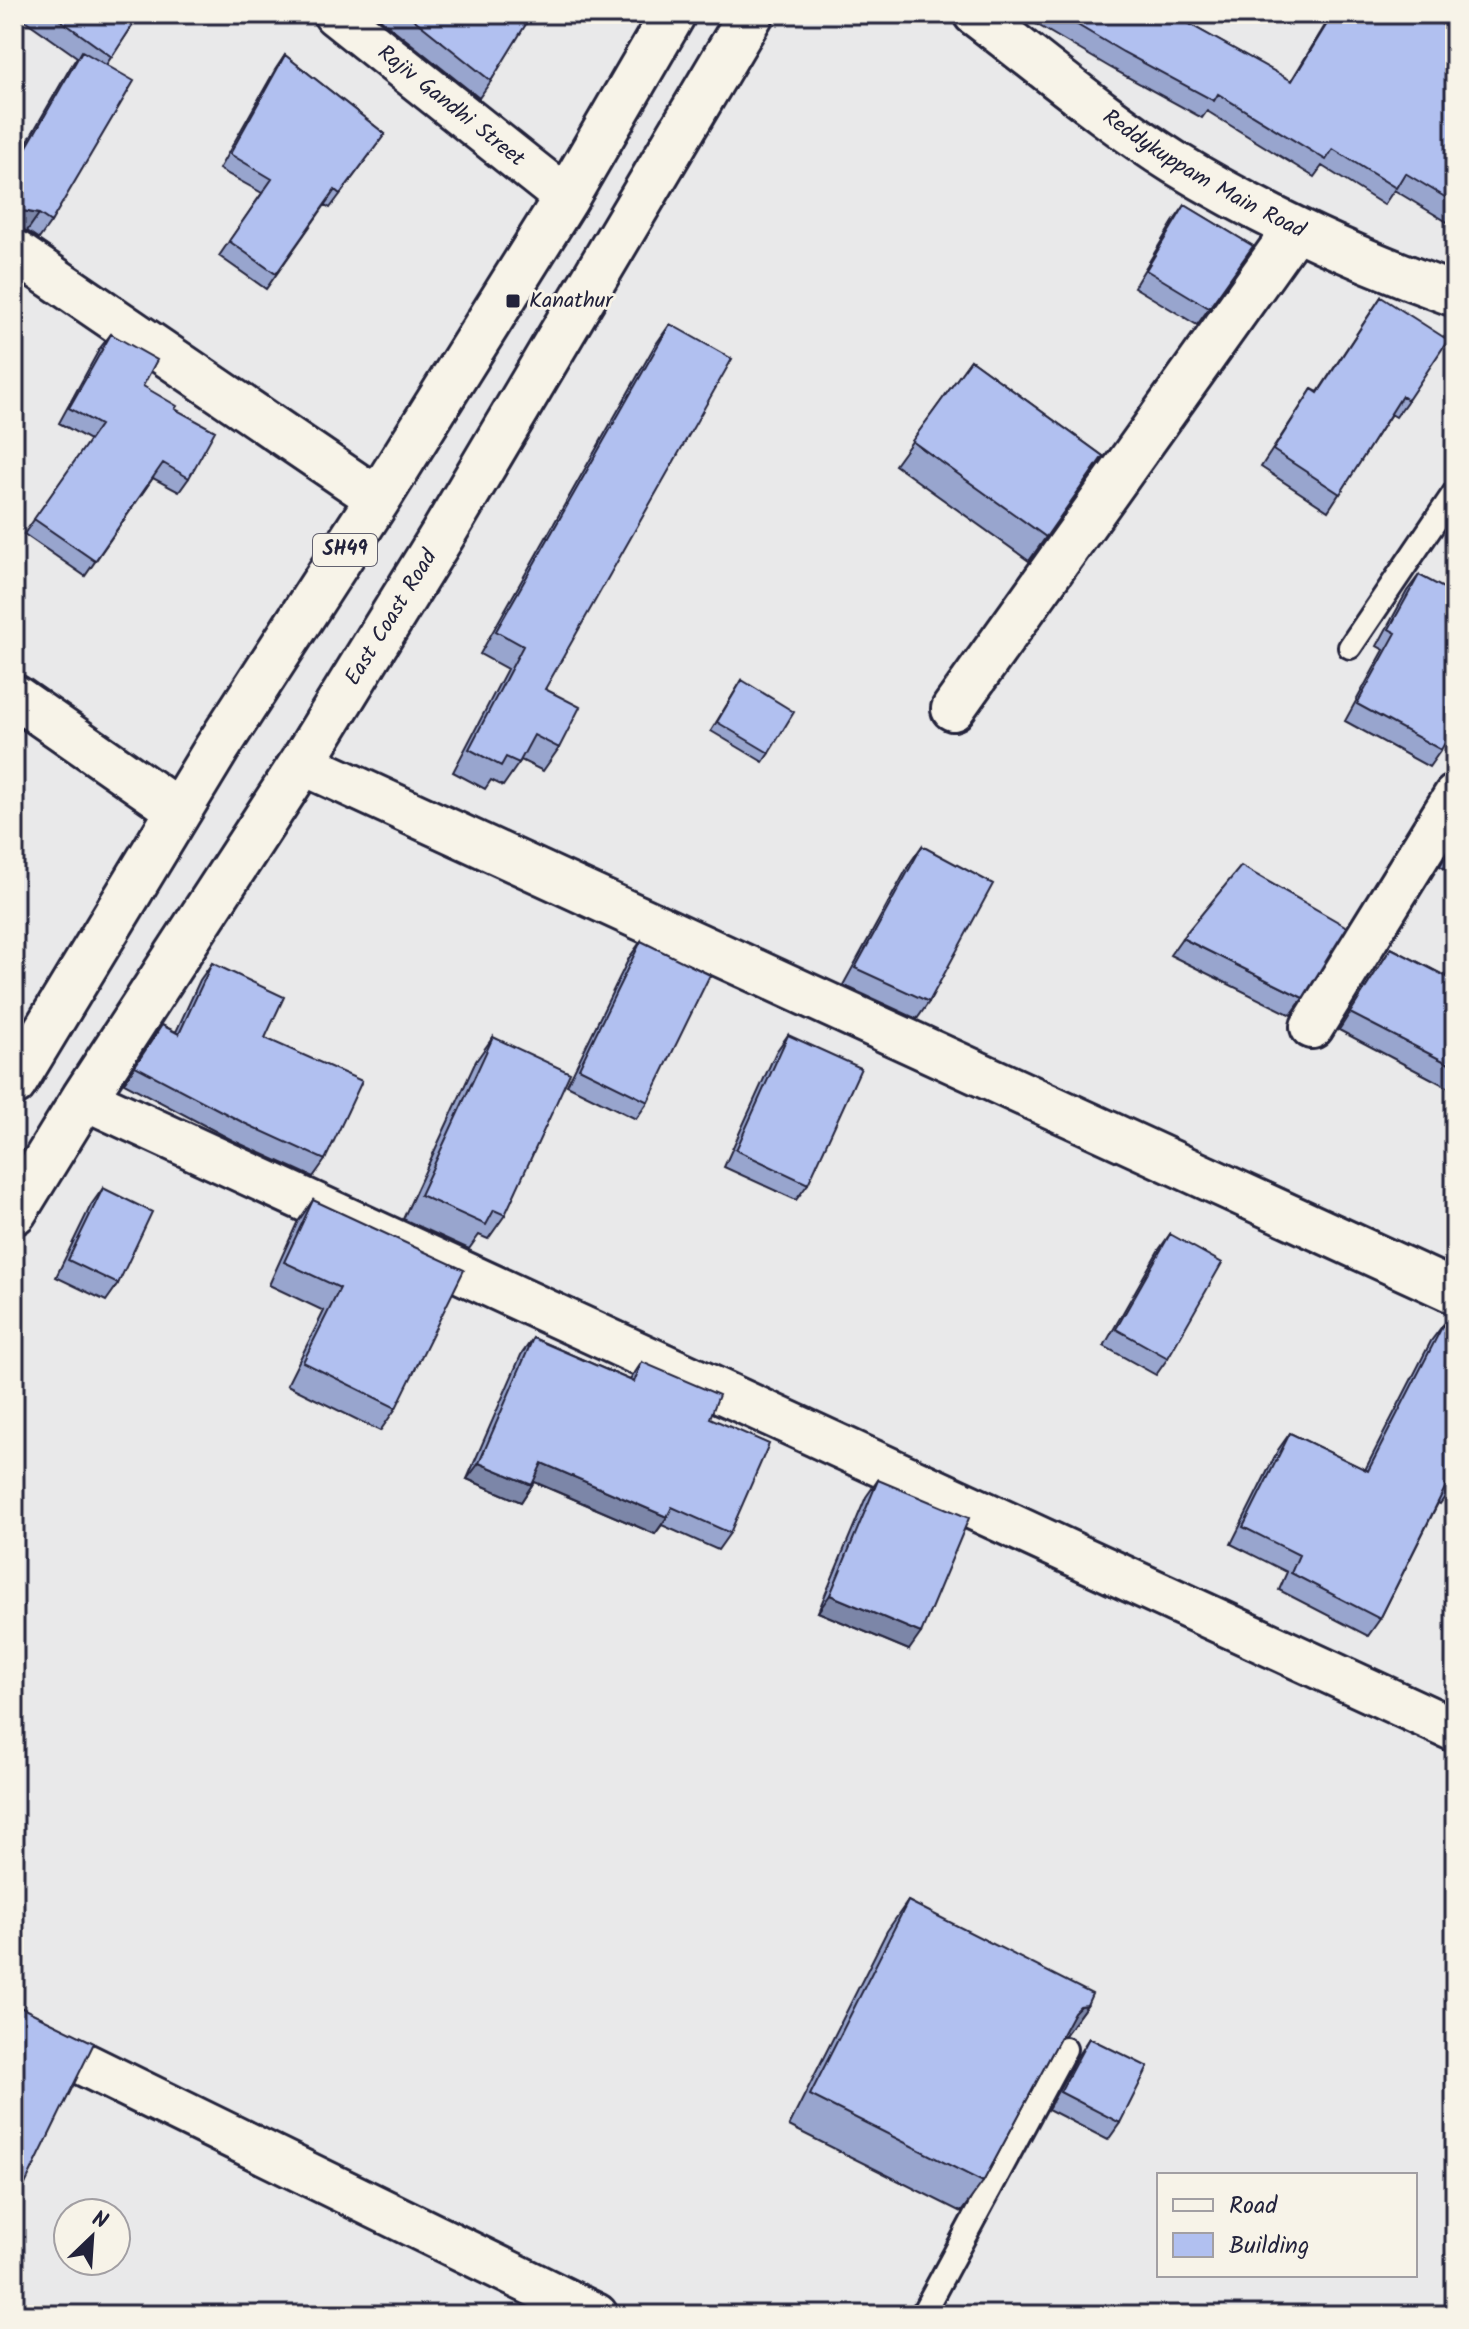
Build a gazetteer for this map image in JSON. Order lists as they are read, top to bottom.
{
  "streets": {
    "main road": ["SH49", "East Coast Road"],
    "street": ["Rajiv Gandhi Street", "Reddykuppam Main Road"]
  },
  "crossings": [
    ["Rajiv Gandhi Street", "SH49"]
  ],
  "places": {
    "transit": ["Kanathur"]
  },
  "legend": ["Road", "Building"],
  "north": "top right"
}
